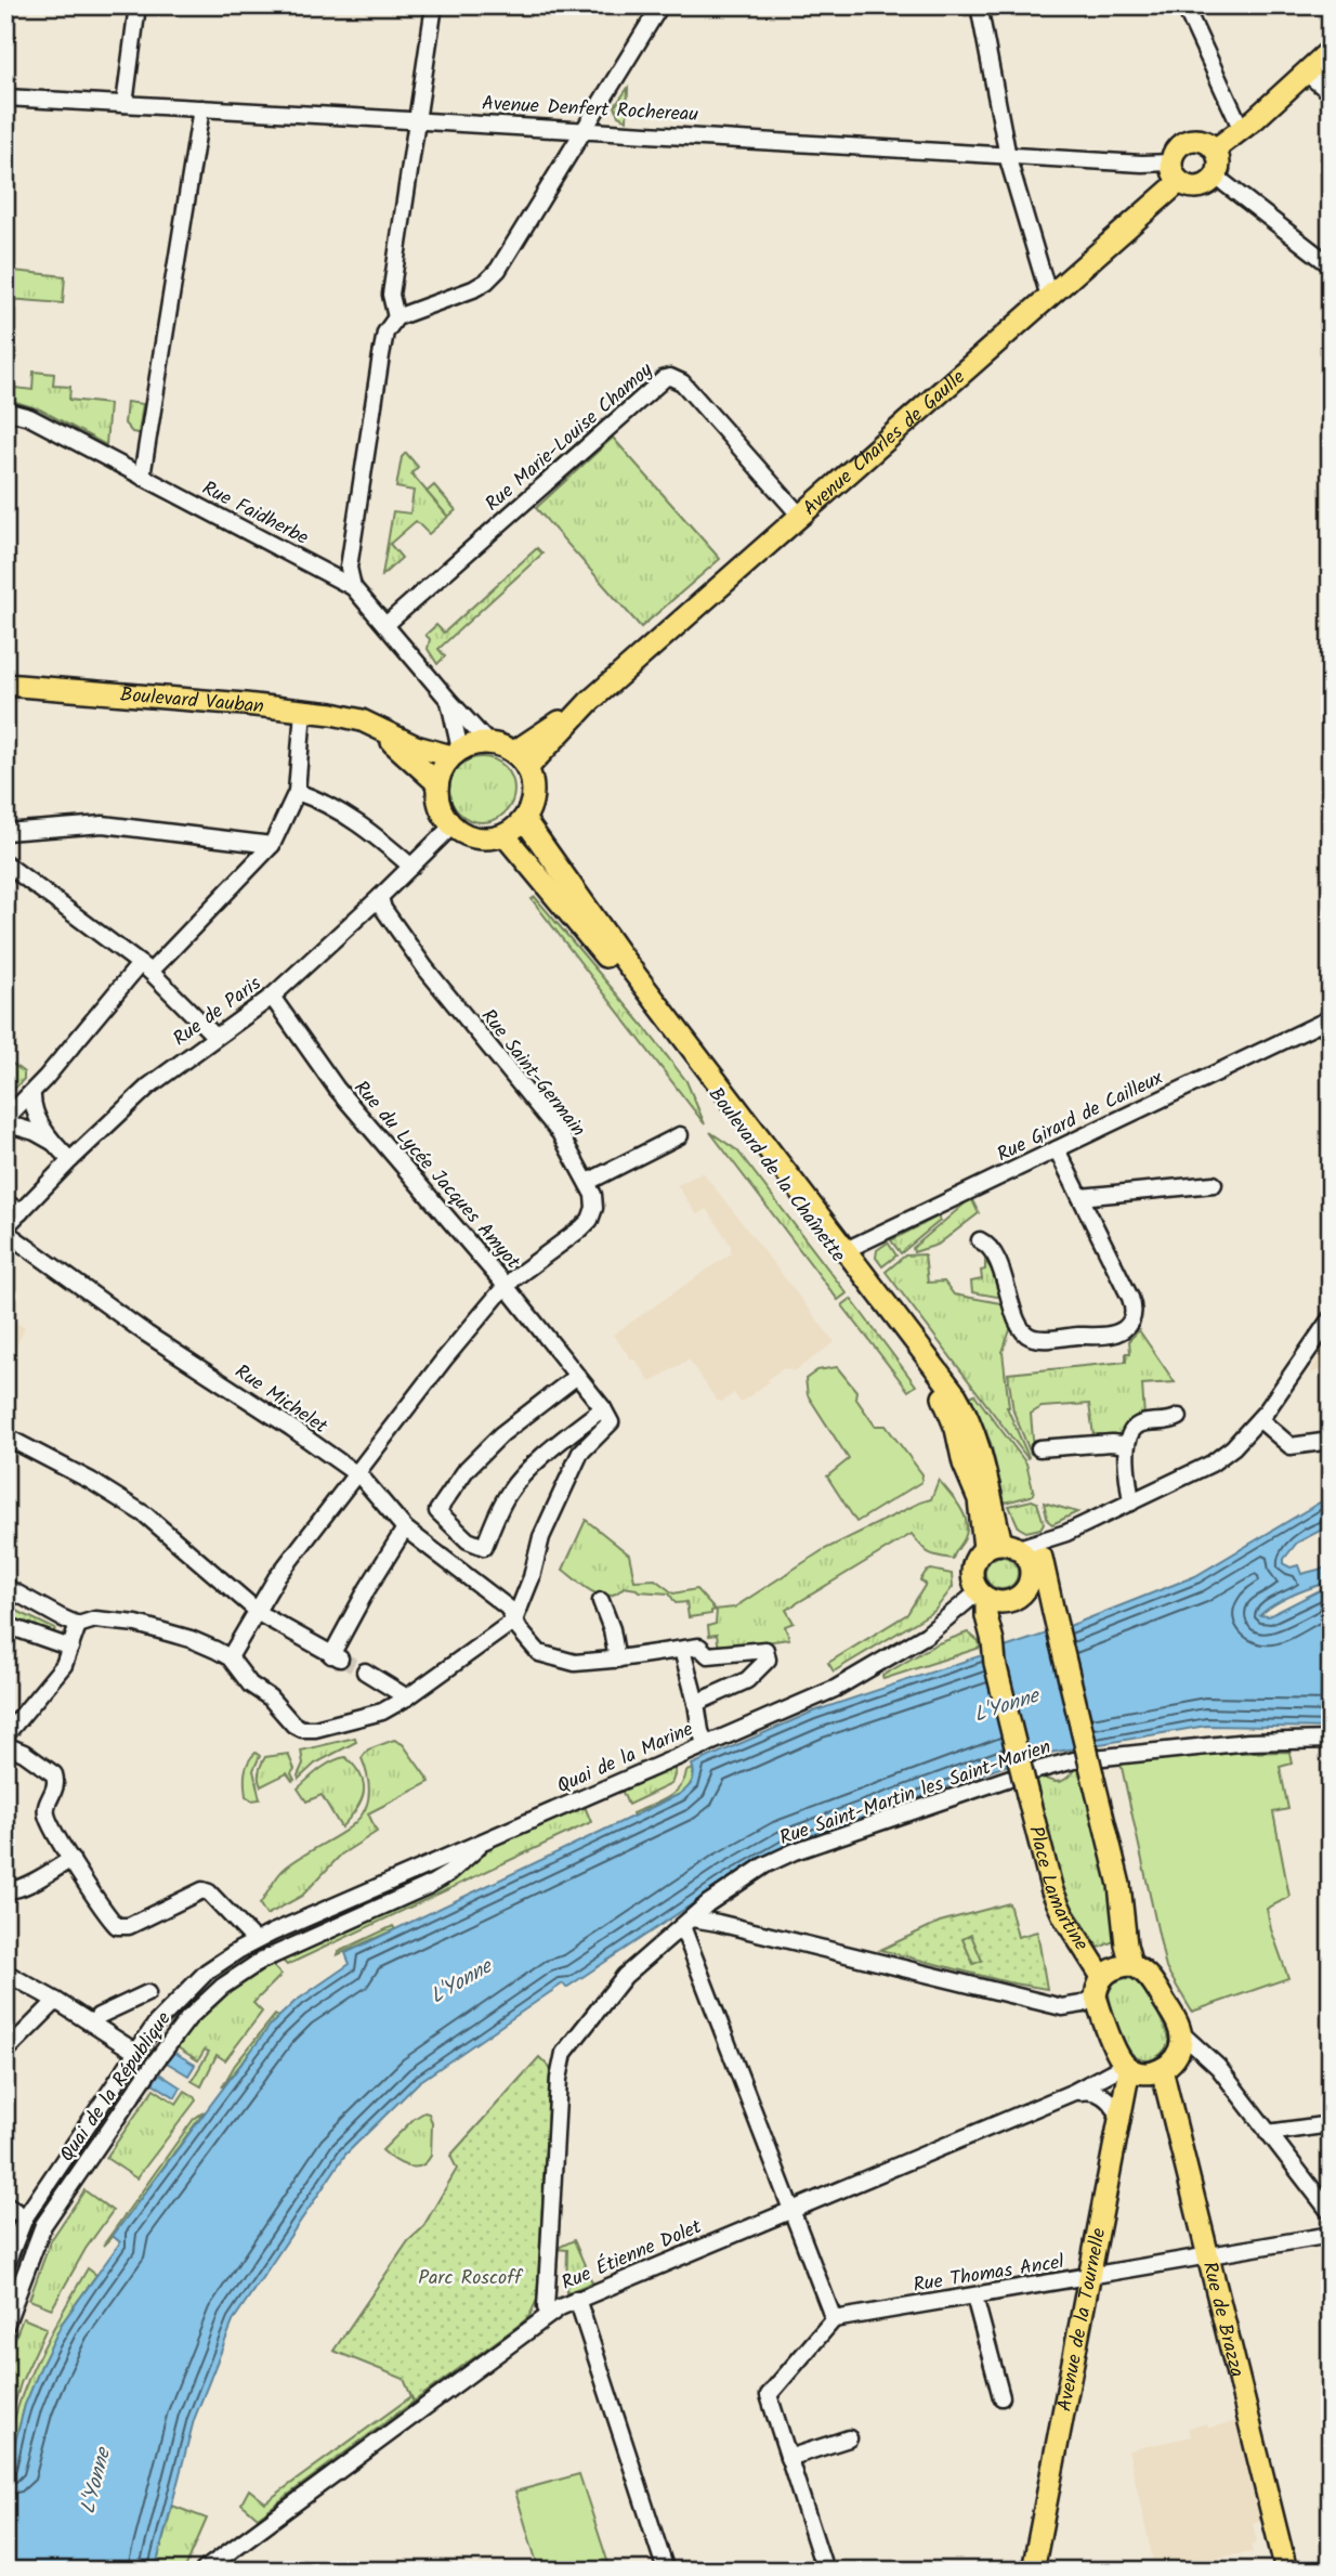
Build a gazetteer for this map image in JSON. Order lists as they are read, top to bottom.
{
  "streets": {
    "main road": [
      "Avenue Charles de Gaulle",
      "Boulevard Vauban",
      "Boulevard de la Chaînette",
      "Place Lamartine",
      "Avenue de la Tournelle",
      "Rue de Brazza"
    ],
    "street": [
      "Avenue Denfert Rochereau",
      "Rue Marie-Louise Chamoy",
      "Rue Faidherbe",
      "Rue de Paris",
      "Rue Saint-Germain",
      "Rue Girard de Cailleux",
      "Rue du Lycée Jacques Amyot",
      "Rue Michelet",
      "Quai de la Marine",
      "Rue Saint-Martin les Saint-Marien",
      "Quai de la République",
      "Rue Étienne Dolet",
      "Rue Thomas Ancel"
    ]
  },
  "crossings": [
    ["Avenue Denfert Rochereau", "Avenue Charles de Gaulle"],
    ["Rue Marie-Louise Chamoy", "Avenue Charles de Gaulle"],
    ["Rue Marie-Louise Chamoy", "Rue Faidherbe"],
    ["Avenue Charles de Gaulle", "Rue Faidherbe"],
    ["Avenue Charles de Gaulle", "Boulevard Vauban"],
    ["Avenue Charles de Gaulle", "Rue de Paris"],
    ["Avenue Charles de Gaulle", "Boulevard de la Chaînette"],
    ["Rue Faidherbe", "Boulevard Vauban"],
    ["Rue Faidherbe", "Rue de Paris"],
    ["Rue Faidherbe", "Boulevard de la Chaînette"],
    ["Boulevard Vauban", "Rue de Paris"],
    ["Boulevard Vauban", "Boulevard de la Chaînette"],
    ["Rue de Paris", "Rue Saint-Germain"],
    ["Rue de Paris", "Rue du Lycée Jacques Amyot"],
    ["Rue de Paris", "Boulevard de la Chaînette"],
    ["Rue de Paris", "Rue Michelet"],
    ["Rue Saint-Germain", "Rue du Lycée Jacques Amyot"],
    ["Rue Saint-Germain", "Rue Michelet"],
    ["Boulevard de la Chaînette", "Quai de la Marine"],
    ["Boulevard de la Chaînette", "Place Lamartine"],
    ["Quai de la Marine", "Place Lamartine"],
    ["Quai de la Marine", "Quai de la République"],
    ["Rue Saint-Martin les Saint-Marien", "Rue Étienne Dolet"],
    ["Place Lamartine", "Rue Étienne Dolet"],
    ["Place Lamartine", "Avenue de la Tournelle"],
    ["Rue Étienne Dolet", "Avenue de la Tournelle"],
    ["Rue Thomas Ancel", "Avenue de la Tournelle"],
    ["Rue Thomas Ancel", "Rue de Brazza"]
  ],
  "water": ["L'Yonne"],
  "parks": ["Parc Roscoff"]
}
